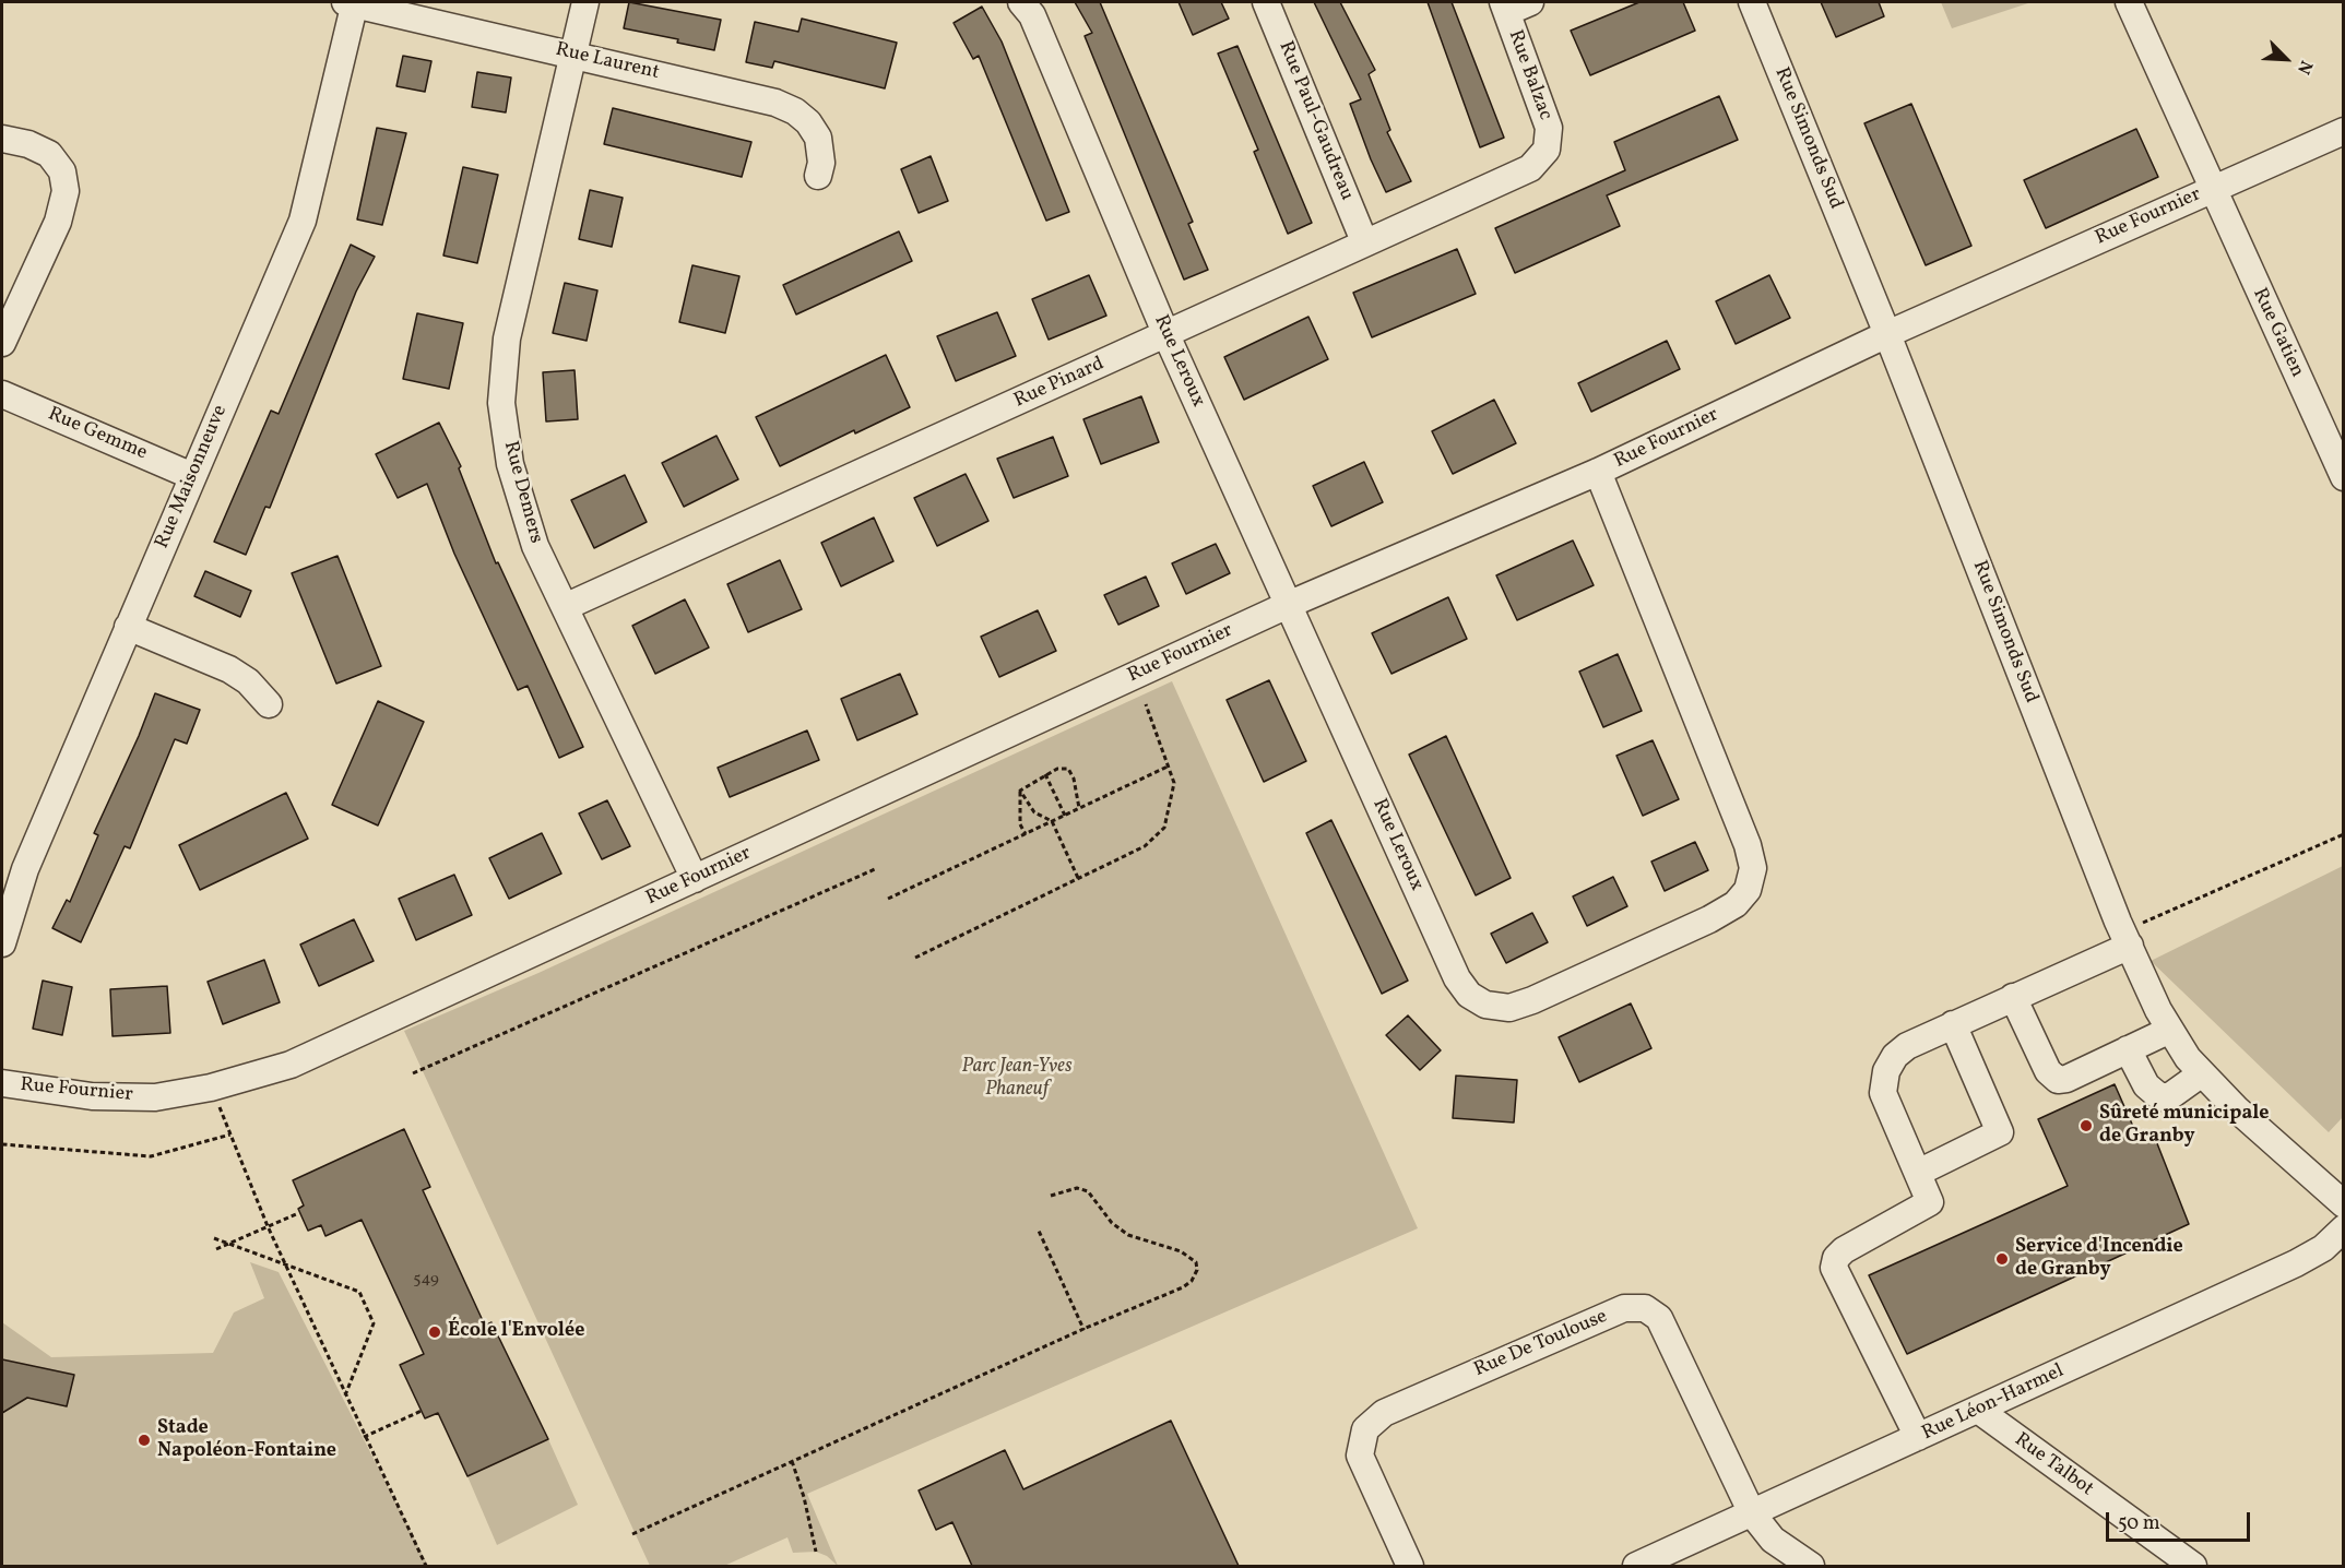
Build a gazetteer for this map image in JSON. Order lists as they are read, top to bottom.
{
  "streets": {
    "street": [
      "Rue Laurent",
      "Rue Balzac",
      "Rue Paul-Gaudreau",
      "Rue Simonds Sud",
      "Rue Fournier",
      "Rue Gatien",
      "Rue Leroux",
      "Rue Pinard",
      "Rue Gemme",
      "Rue Maisonneuve",
      "Rue Demers",
      "Rue De Toulouse",
      "Rue Léon-Harmel",
      "Rue Talbot"
    ]
  },
  "crossings": [
    ["Rue Laurent", "Rue Maisonneuve"],
    ["Rue Laurent", "Rue Demers"],
    ["Rue Balzac", "Rue Pinard"],
    ["Rue Paul-Gaudreau", "Rue Pinard"],
    ["Rue Simonds Sud", "Rue Fournier"],
    ["Rue Fournier", "Rue Gatien"],
    ["Rue Fournier", "Rue Leroux"],
    ["Rue Fournier", "Rue Demers"],
    ["Rue Leroux", "Rue Pinard"],
    ["Rue Pinard", "Rue Demers"],
    ["Rue Gemme", "Rue Maisonneuve"],
    ["Rue De Toulouse", "Rue Léon-Harmel"],
    ["Rue Léon-Harmel", "Rue Talbot"]
  ],
  "parks": ["Parc Jean-Yves Phaneuf"],
  "places": [
    "Sûreté municipale de Granby",
    "Service d'Incendie de Granby",
    "École l'Envolée",
    "Stade Napoléon-Fontaine"
  ],
  "house_numbers": ["549"],
  "scale_bar": "50 m",
  "north": "bottom right"
}
